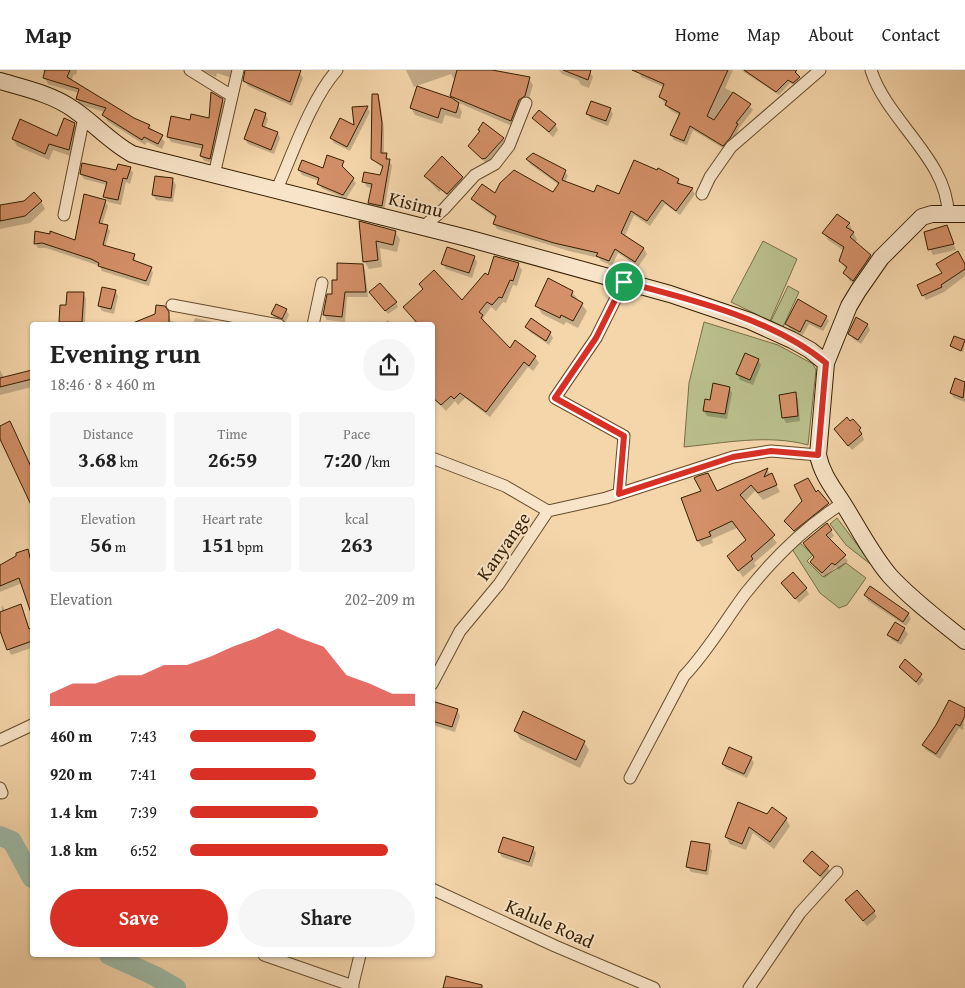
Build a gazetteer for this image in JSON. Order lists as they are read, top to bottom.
{
  "streets": {
    "street": ["Kisimu", "Kanyange", "Kalule Road"]
  },
  "page": {
    "header": "Map",
    "nav": [
      "Home",
      "Map",
      "About",
      "Contact"
    ],
    "heading": ["Evening run", "18:46 · 8 × 460 m"],
    "stats": [
      ["Distance", "3.68 km"],
      ["Time", "26:59"],
      ["Pace", "7:20 /km"],
      ["Elevation", "56 m"],
      ["Heart rate", "151 bpm"],
      ["kcal", "263"]
    ],
    "chart": ["Elevation", "202–209 m"],
    "list": [
      {
        "name": "460 m",
        "note": "7:43"
      },
      {
        "name": "920 m",
        "note": "7:41"
      },
      {
        "name": "1.4 km",
        "note": "7:39"
      },
      {
        "name": "1.8 km",
        "note": "6:52"
      }
    ],
    "buttons": ["Save", "Share"]
  }
}
